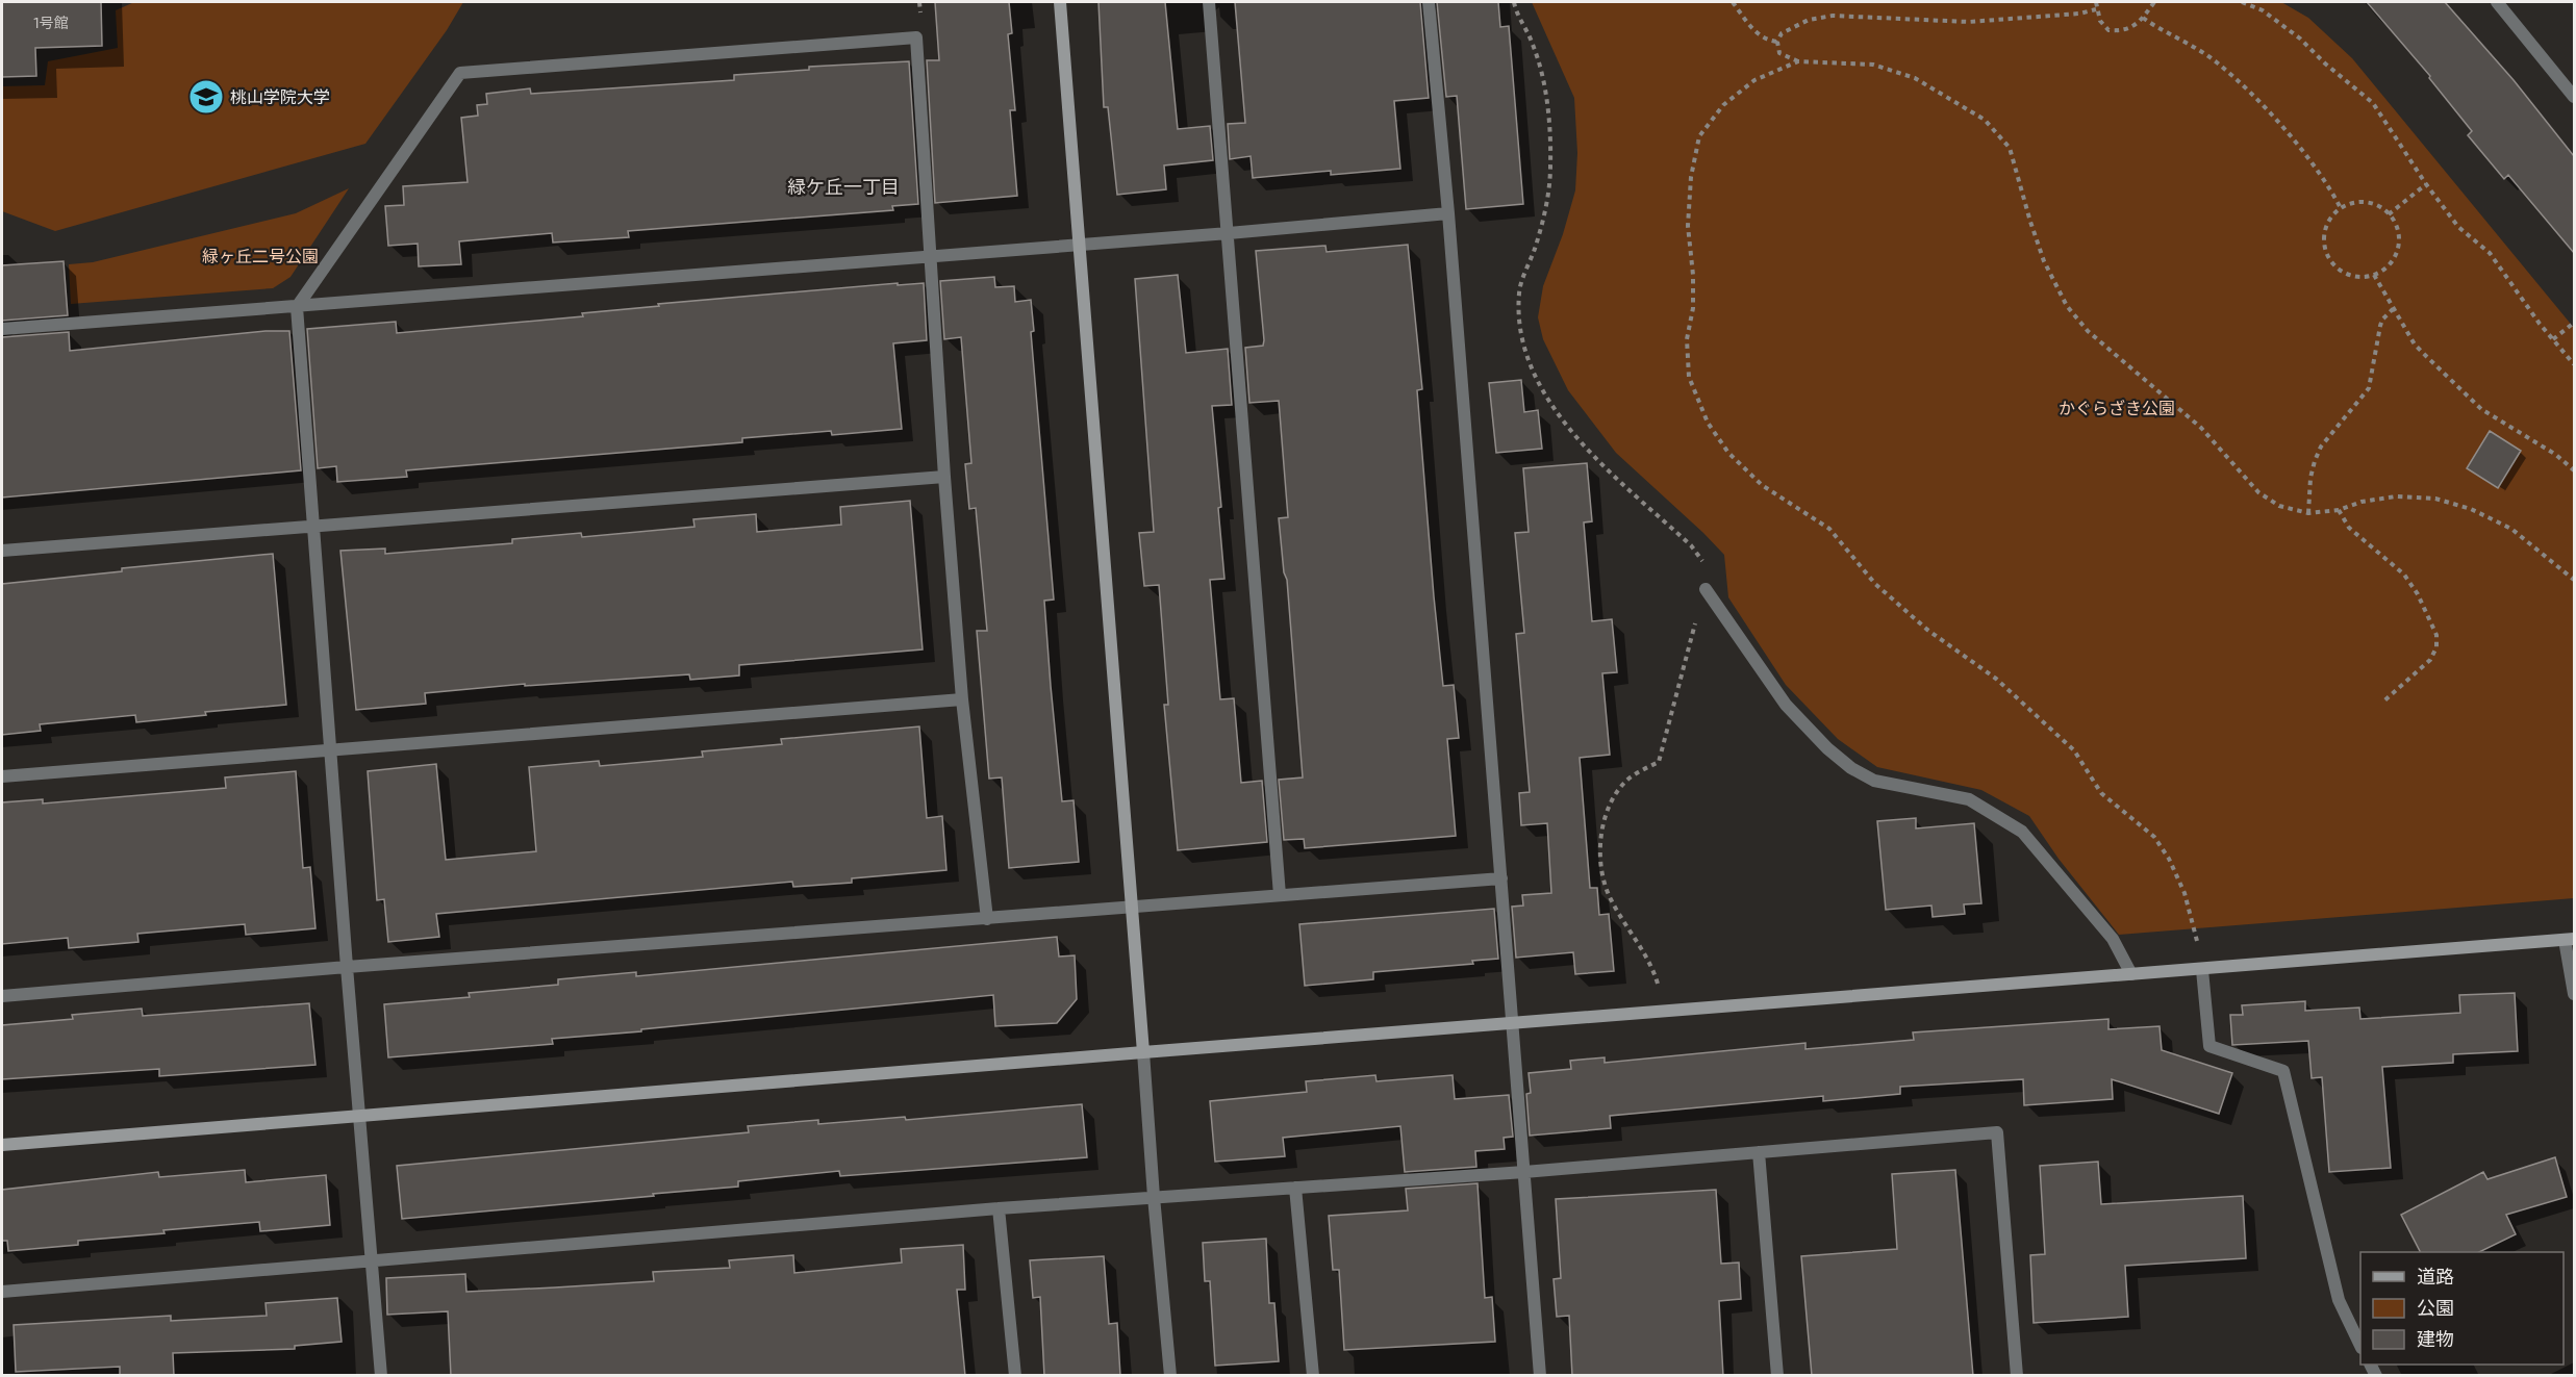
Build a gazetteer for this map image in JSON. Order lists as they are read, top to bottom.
{
  "districts": ["緑ケ丘一丁目"],
  "parks": ["緑ヶ丘二号公園", "かぐらざき公園"],
  "places": {
    "school or university": ["桃山学院大学"]
  },
  "house_numbers": ["1号館"],
  "legend": ["道路", "公園", "建物"]
}
